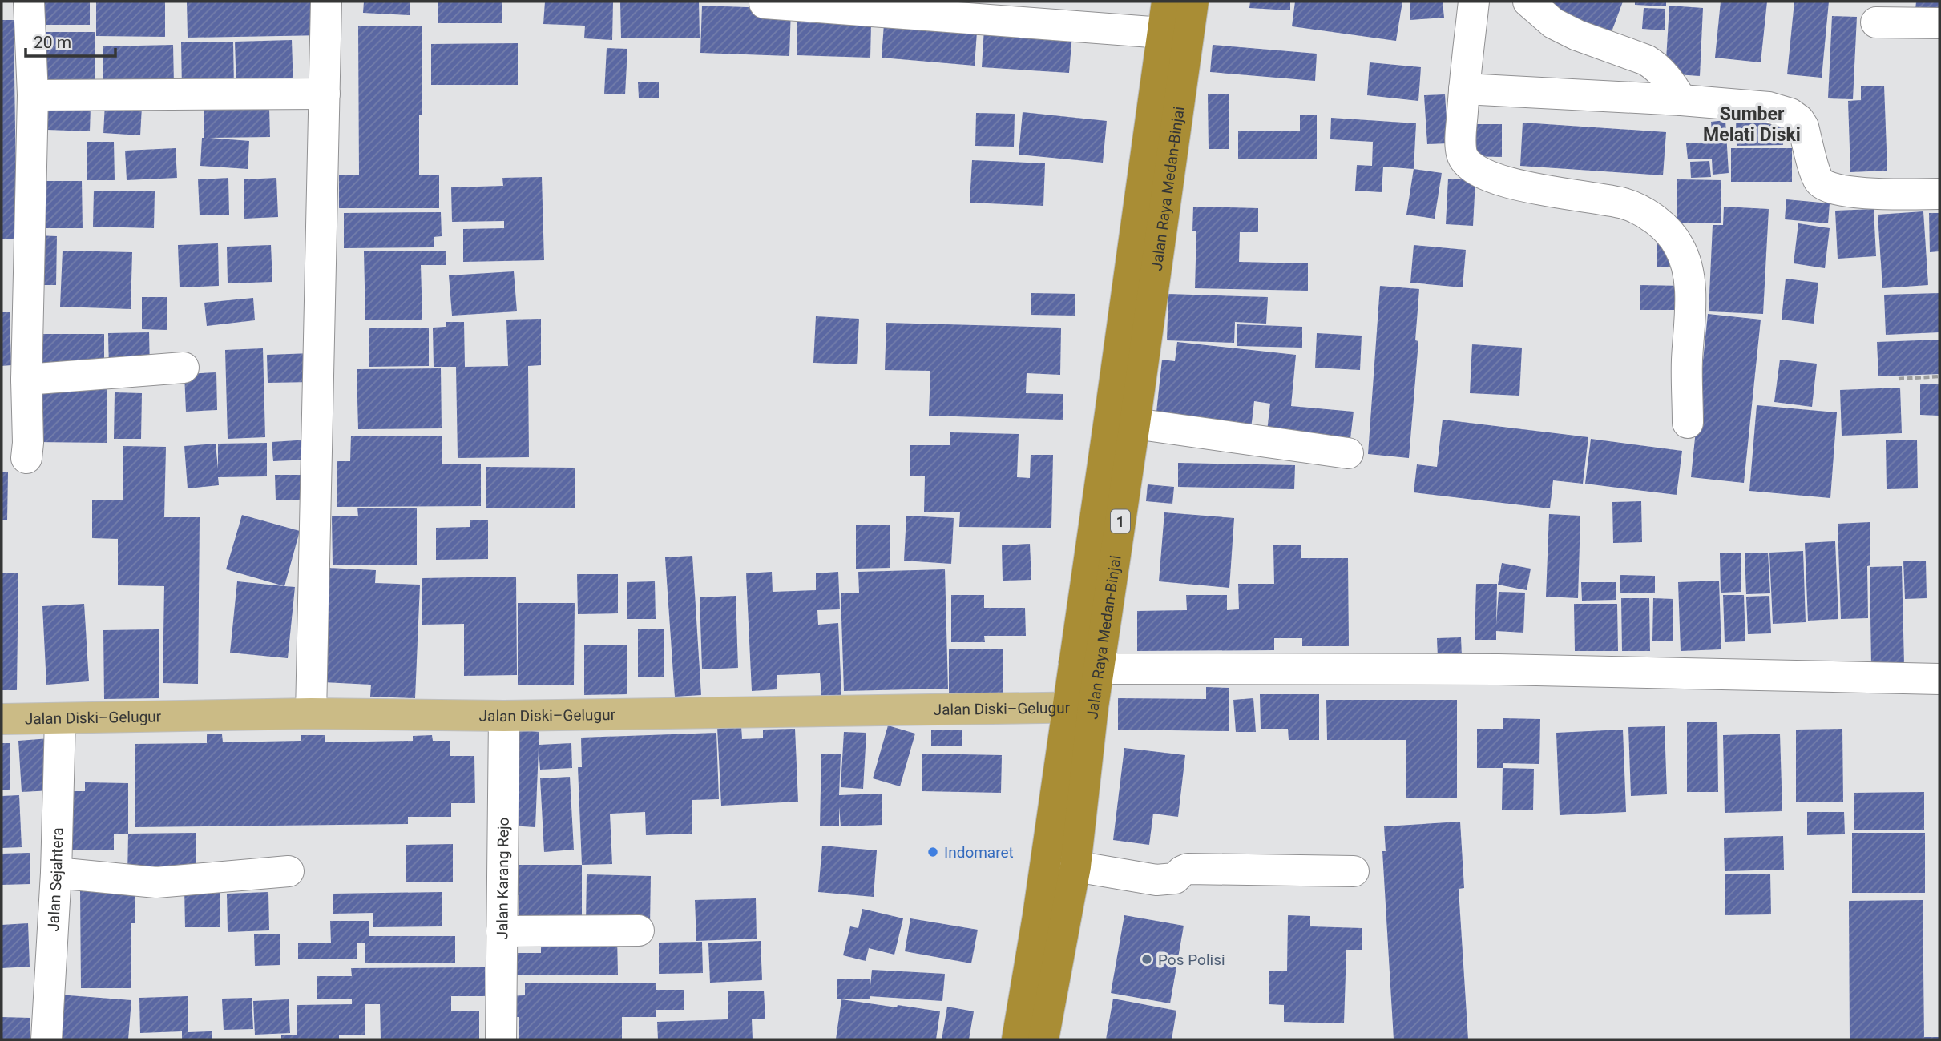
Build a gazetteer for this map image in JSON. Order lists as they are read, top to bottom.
{
  "streets": {
    "highway": ["Jalan Raya Medan-Binjai", "1"],
    "main road": ["Jalan Diski–Gelugur"],
    "street": ["Jalan Karang Rejo", "Jalan Sejahtera"]
  },
  "crossings": [
    ["Jalan Raya Medan-Binjai", "Jalan Diski–Gelugur"],
    ["Jalan Diski–Gelugur", "Jalan Karang Rejo"],
    ["Jalan Diski–Gelugur", "Jalan Sejahtera"]
  ],
  "districts": ["Sumber Melati Diski"],
  "places": ["Indomaret", "Pos Polisi"],
  "scale_bar": "20 m"
}
